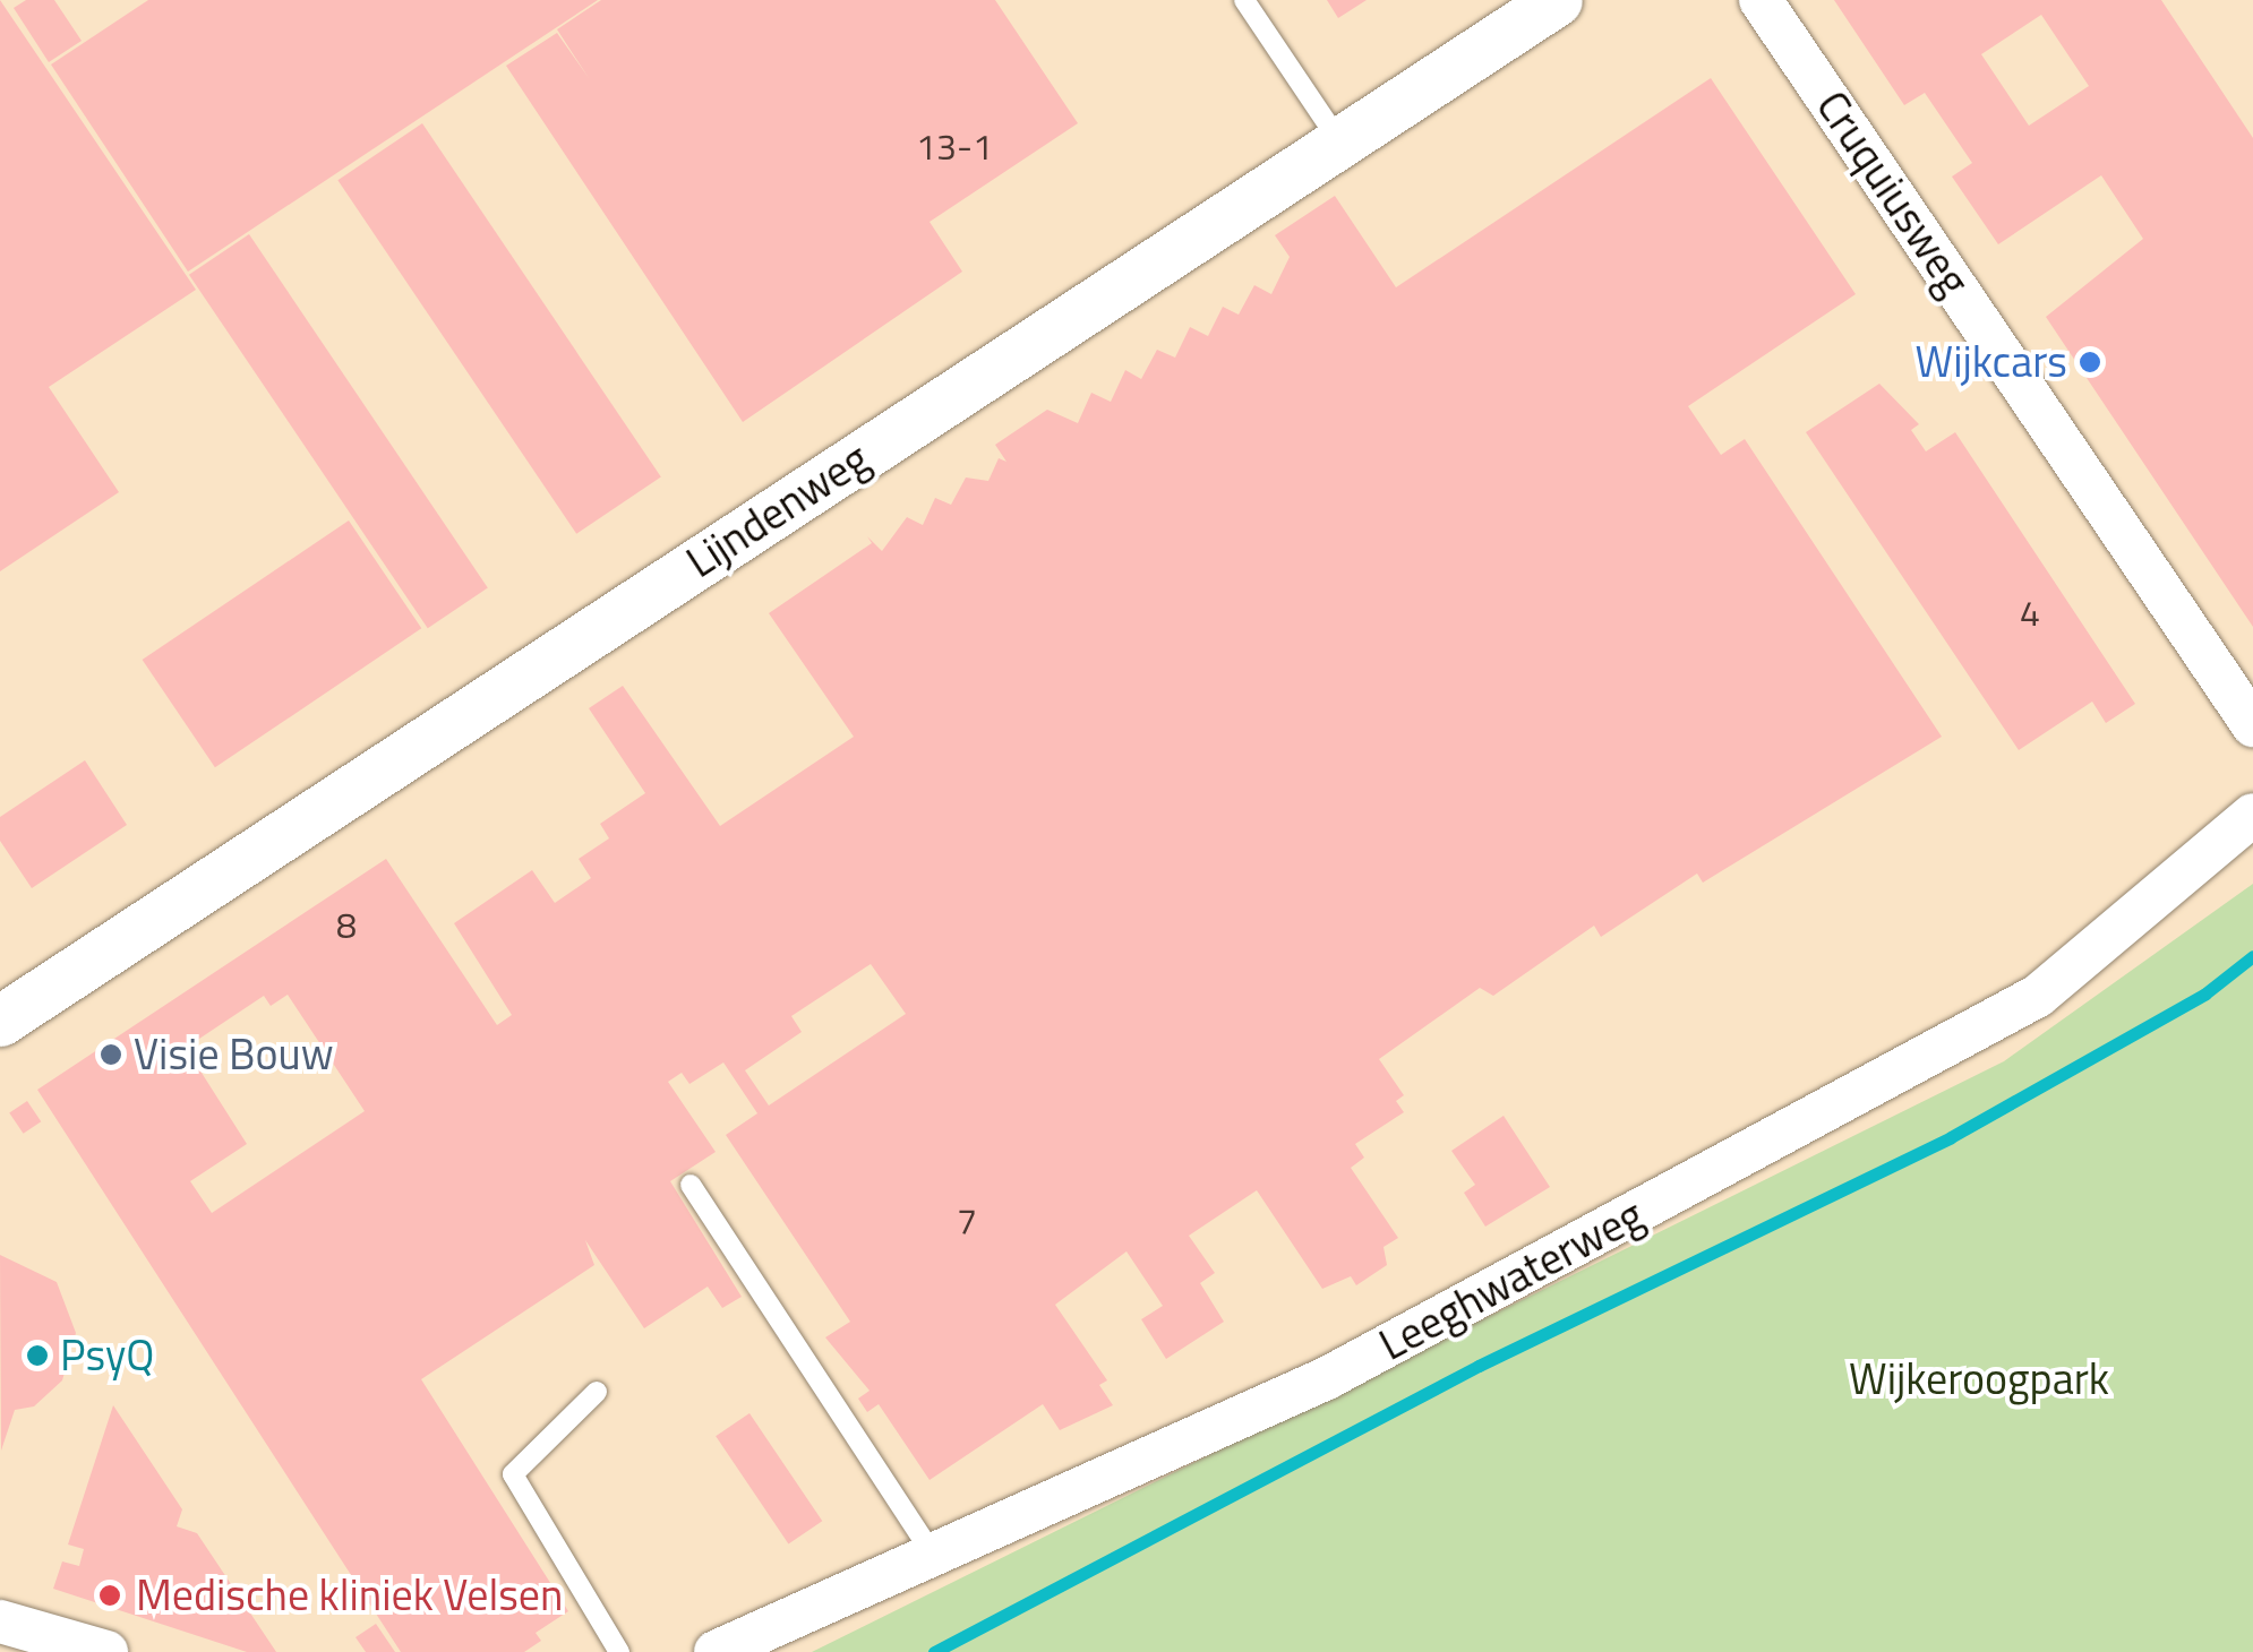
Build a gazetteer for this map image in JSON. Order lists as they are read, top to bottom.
{
  "streets": {
    "street": ["Cruquiusweg", "Lijndenweg", "Leeghwaterweg"]
  },
  "parks": ["Wijkeroogpark"],
  "places": [
    "Wijkcars",
    "Visie Bouw",
    "PsyQ",
    "Medische kliniek Velsen"
  ],
  "house_numbers": [
    "13-1",
    "4",
    "8",
    "7"
  ]
}
